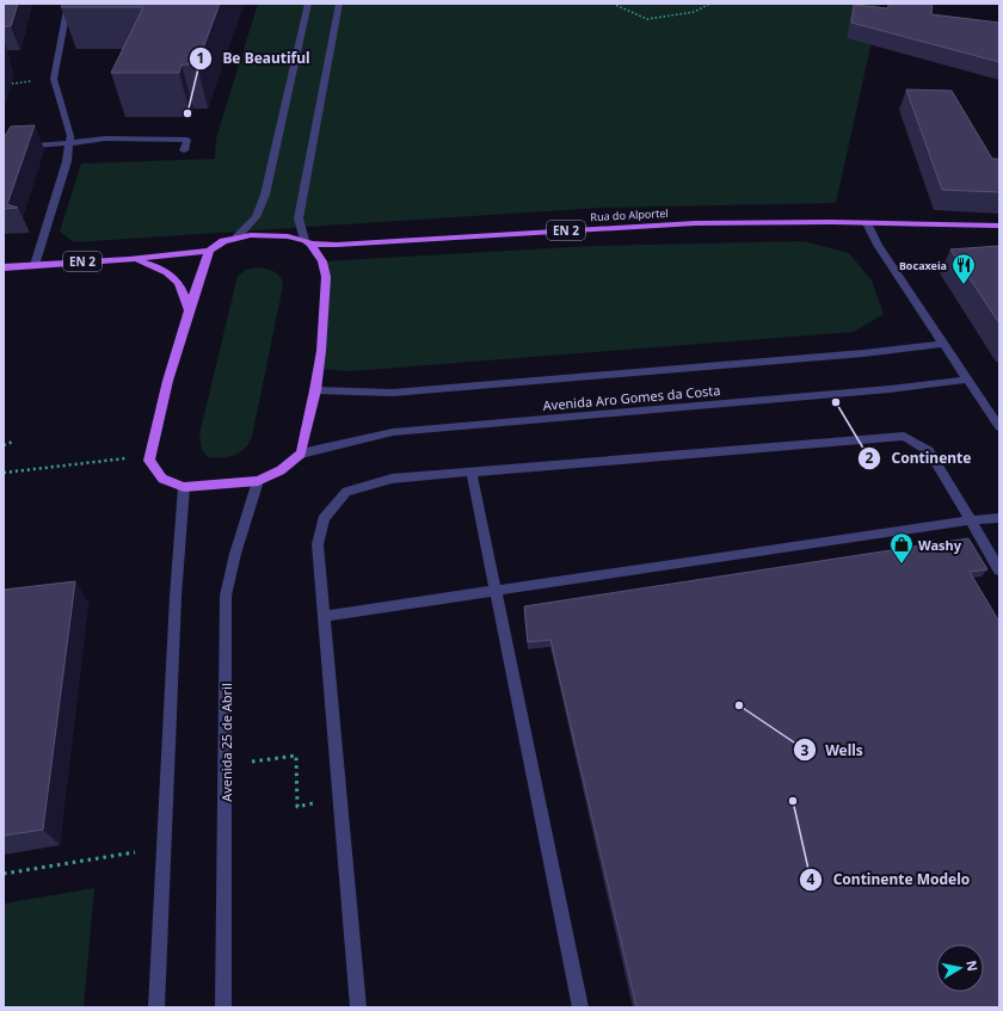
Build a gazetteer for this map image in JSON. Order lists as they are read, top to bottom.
{
  "streets": {
    "main road": ["Rua do Alportel", "EN 2"],
    "street": ["Avenida Aro Gomes da Costa", "Avenida 25 de Abril"]
  },
  "crossings": [
    ["Rua do Alportel", "EN 2"]
  ],
  "places": {
    "other": [
      "Be Beautiful",
      "Continente",
      "Wells",
      "Continente Modelo"
    ],
    "restaurant": ["Bocaxeia"],
    "shop": ["Washy"]
  },
  "north": "right"
}
